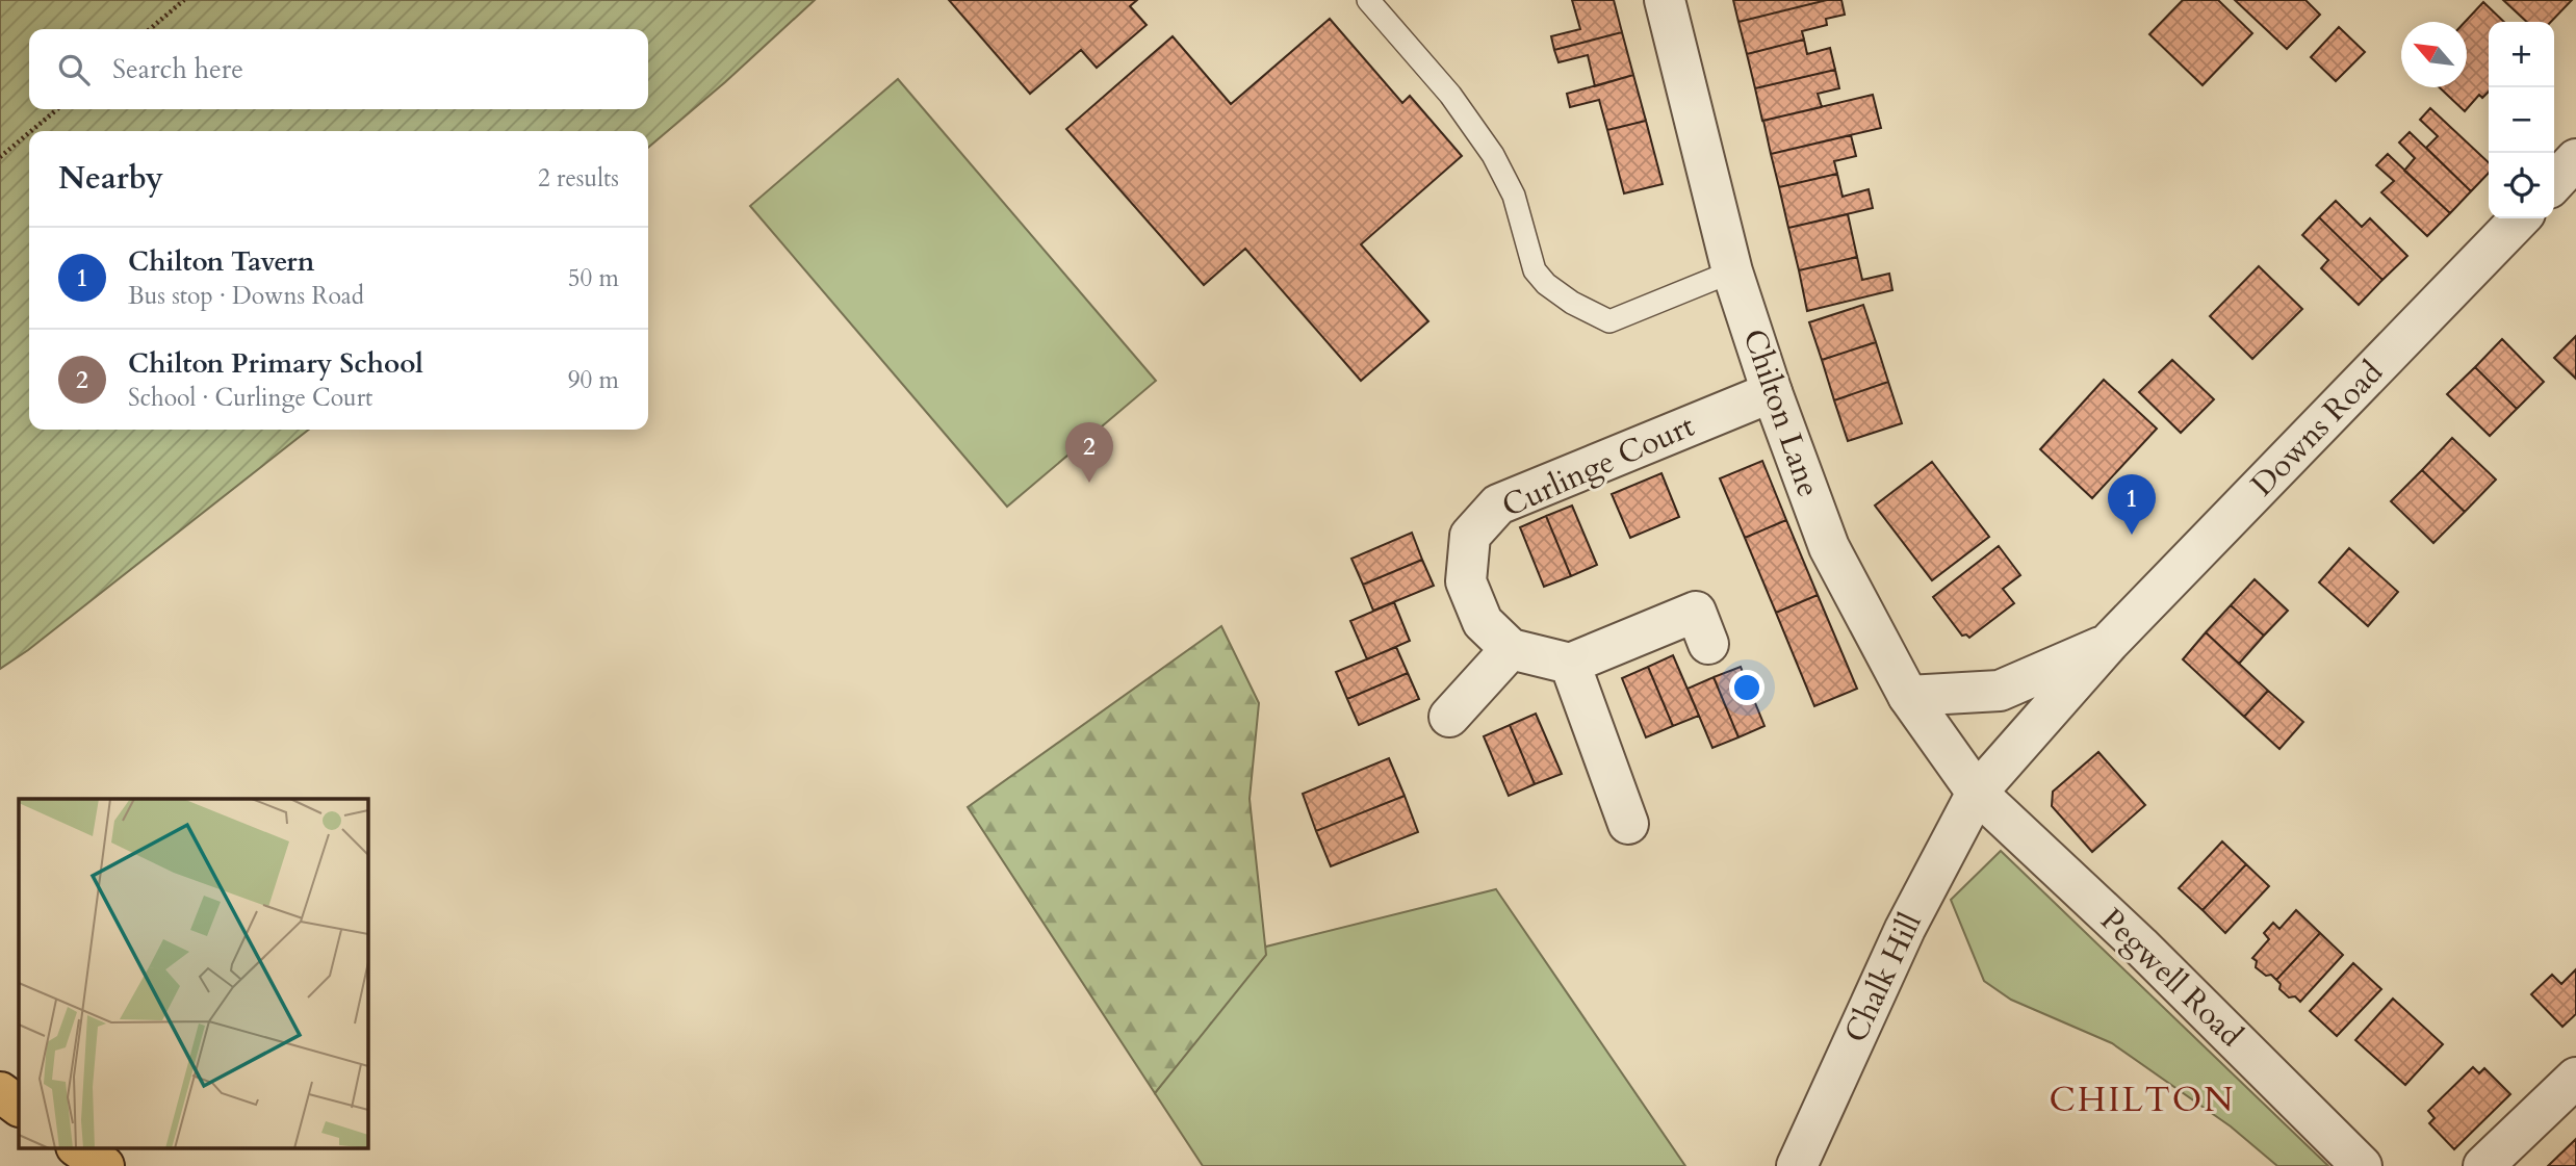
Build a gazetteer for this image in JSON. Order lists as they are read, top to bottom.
{
  "streets": {
    "street": [
      "Chilton Lane",
      "Downs Road",
      "Curlinge Court",
      "Chalk Hill",
      "Pegwell Road"
    ]
  },
  "crossings": [
    ["Chilton Lane", "Downs Road"],
    ["Chilton Lane", "Curlinge Court"],
    ["Chilton Lane", "Chalk Hill"],
    ["Chilton Lane", "Pegwell Road"],
    ["Downs Road", "Chalk Hill"],
    ["Downs Road", "Pegwell Road"],
    ["Chalk Hill", "Pegwell Road"]
  ],
  "districts": ["CHILTON"],
  "north": "top left",
  "page": {
    "map_buttons": ["+", "−"],
    "search": "Search here",
    "heading": ["Nearby", "2 results"],
    "list": [
      {
        "mark": "1",
        "name": "Chilton Tavern",
        "note": "Bus stop · Downs Road",
        "value": "50 m"
      },
      {
        "mark": "2",
        "name": "Chilton Primary School",
        "note": "School · Curlinge Court",
        "value": "90 m"
      }
    ],
    "pins": ["2", "1"]
  }
}
